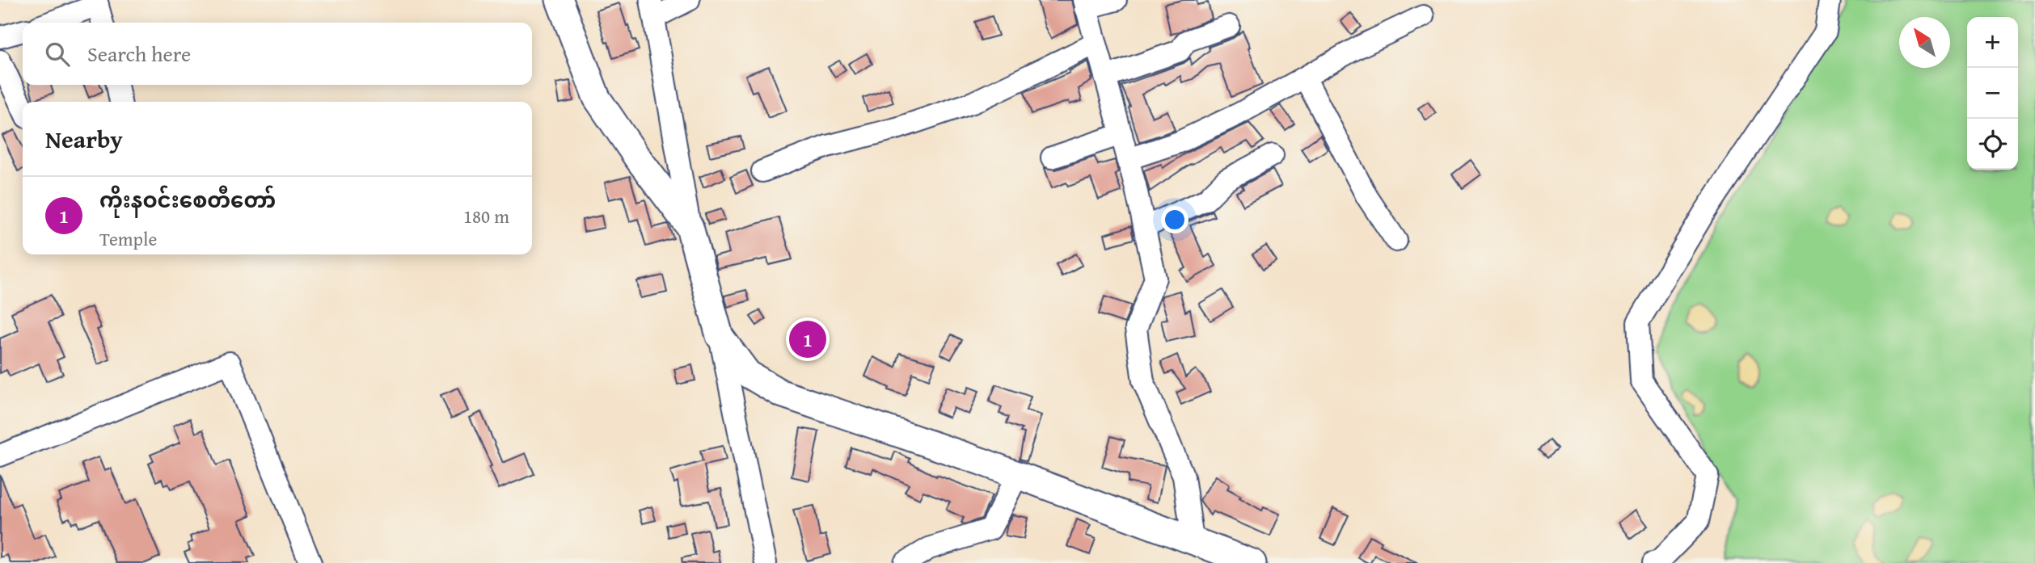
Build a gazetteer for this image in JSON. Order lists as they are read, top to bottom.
{
  "north": "top left",
  "page": {
    "map_buttons": ["+", "−"],
    "search": "Search here",
    "heading": "Nearby",
    "list": [
      {
        "mark": "1",
        "name": "ကိုးနဝင်းစေတီတော်",
        "note": "Temple",
        "value": "180 m"
      }
    ],
    "pins": "1"
  }
}
